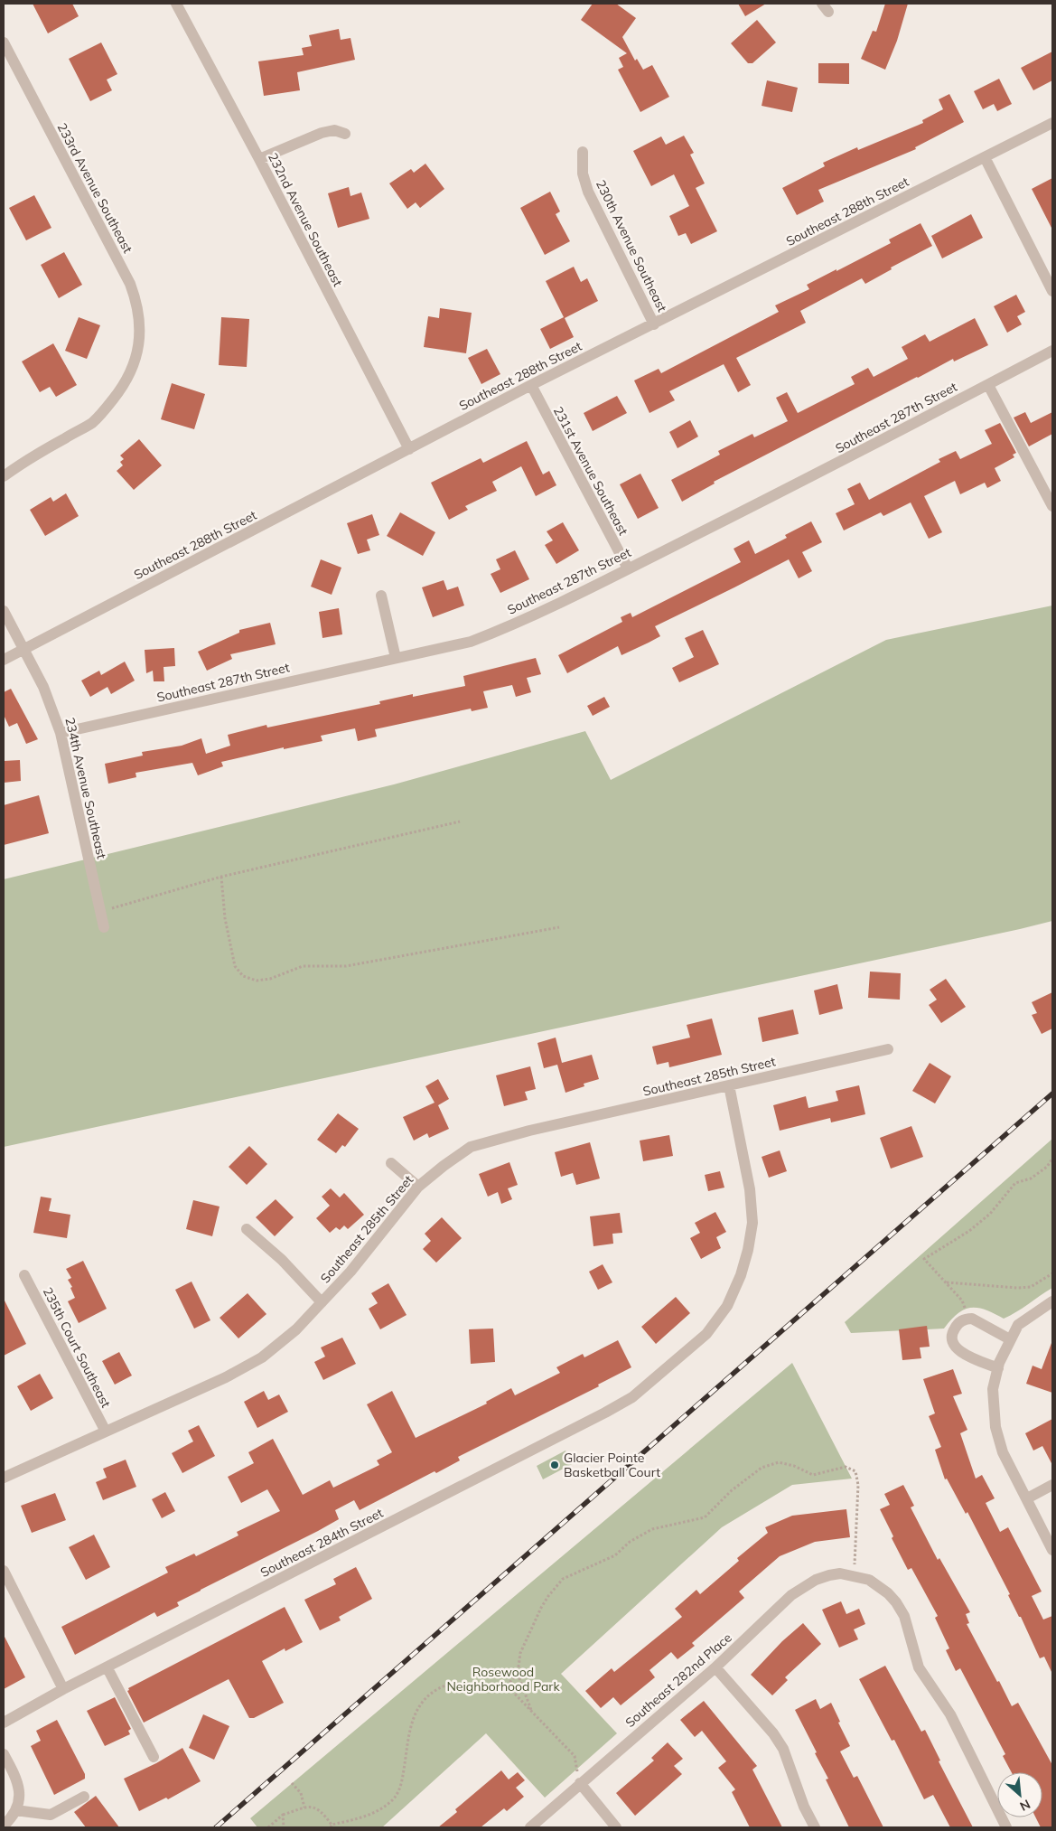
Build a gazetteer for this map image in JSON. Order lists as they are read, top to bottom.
{
  "streets": {
    "street": [
      "233rd Avenue Southeast",
      "Southeast 288th Street",
      "232nd Avenue Southeast",
      "230th Avenue Southeast",
      "Southeast 287th Street",
      "231st Avenue Southeast",
      "234th Avenue Southeast",
      "Southeast 285th Street",
      "235th Court Southeast",
      "Southeast 284th Street",
      "Southeast 282nd Place"
    ]
  },
  "crossings": [
    ["Southeast 288th Street", "232nd Avenue Southeast"],
    ["Southeast 288th Street", "230th Avenue Southeast"],
    ["Southeast 288th Street", "231st Avenue Southeast"],
    ["Southeast 288th Street", "234th Avenue Southeast"],
    ["Southeast 287th Street", "231st Avenue Southeast"],
    ["Southeast 287th Street", "234th Avenue Southeast"],
    ["Southeast 285th Street", "235th Court Southeast"],
    ["Southeast 285th Street", "Southeast 284th Street"]
  ],
  "parks": ["Rosewood Neighborhood Park"],
  "places": ["Glacier Pointe Basketball Court"],
  "north": "bottom right"
}
